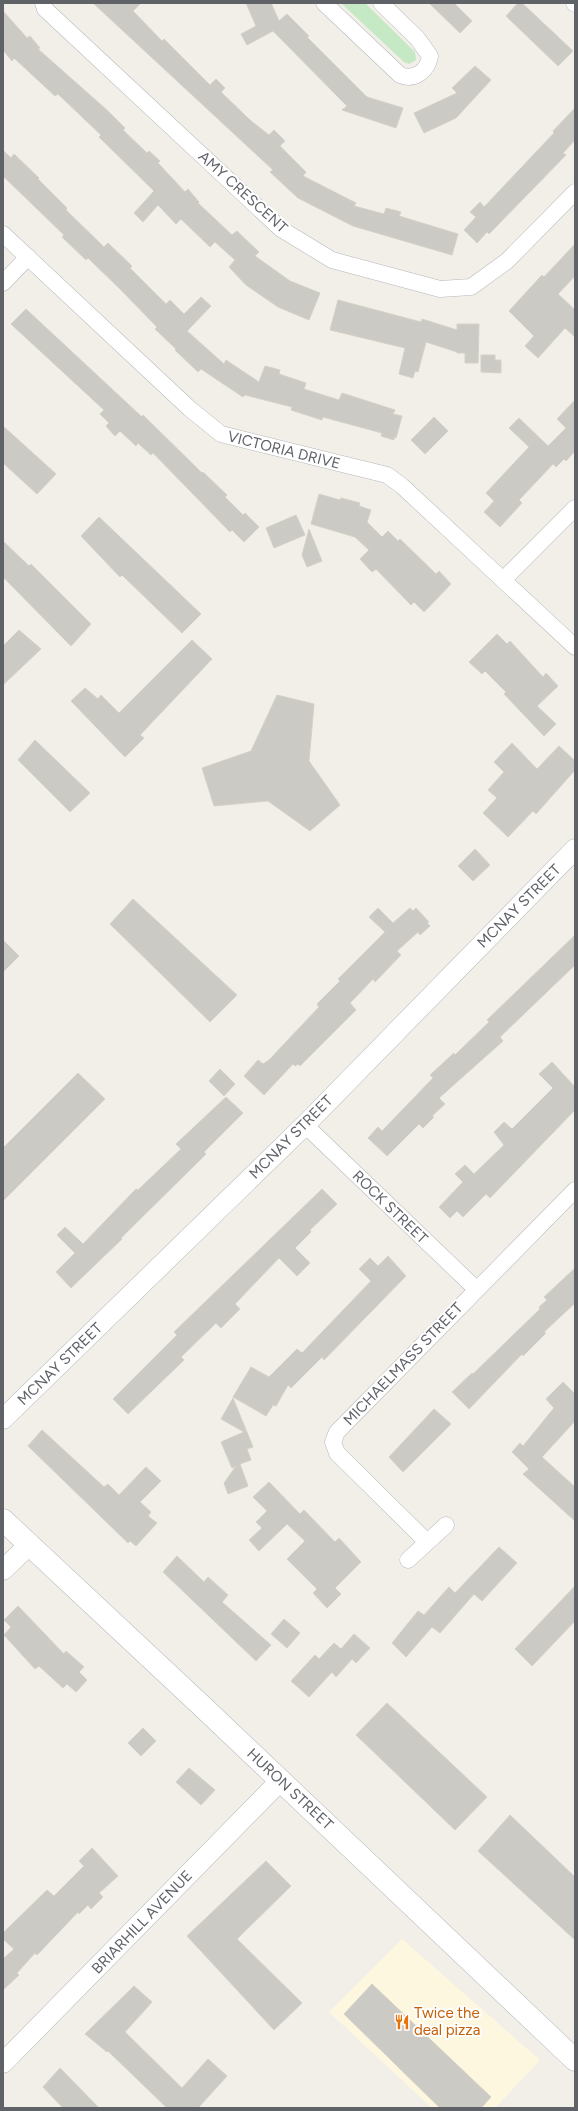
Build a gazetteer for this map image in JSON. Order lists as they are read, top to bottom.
{
  "streets": {
    "main road": ["HURON STREET"],
    "street": [
      "AMY CRESCENT",
      "VICTORIA DRIVE",
      "MCNAY STREET",
      "ROCK STREET",
      "MICHAELMASS STREET",
      "BRIARHILL AVENUE"
    ]
  },
  "crossings": [
    ["MCNAY STREET", "ROCK STREET"],
    ["ROCK STREET", "MICHAELMASS STREET"],
    ["HURON STREET", "BRIARHILL AVENUE"]
  ],
  "places": {
    "restaurant": ["Twice the deal pizza"]
  }
}
